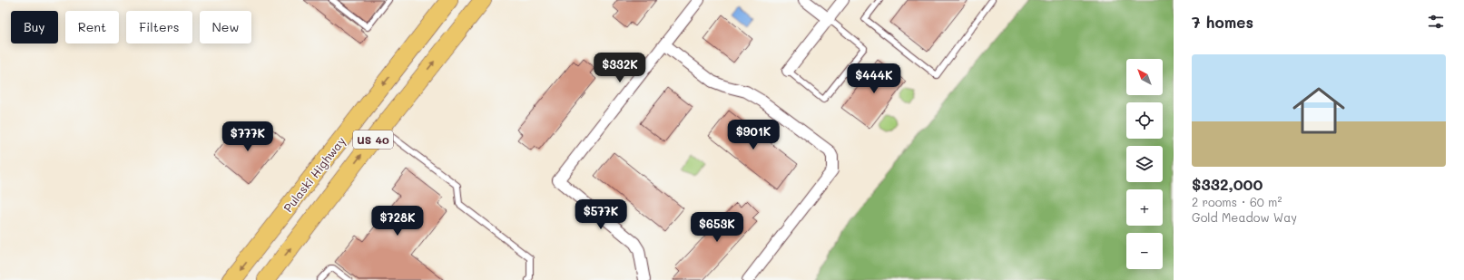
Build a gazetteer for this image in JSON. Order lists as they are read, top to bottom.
{
  "streets": {
    "highway": ["US 40", "Pulaski Highway"]
  },
  "north": "top left",
  "page": {
    "heading": "7 homes",
    "chip": [
      "Buy",
      "Rent",
      "Filters",
      "New"
    ],
    "list": [
      {
        "name": "$332,000",
        "note": "2 rooms · 60 m² · Gold Meadow Way"
      }
    ],
    "price": [
      "$332K",
      "$444K",
      "$901K",
      "$777K",
      "$577K",
      "$728K",
      "$653K"
    ],
    "map_buttons": ["+", "−"]
  }
}
